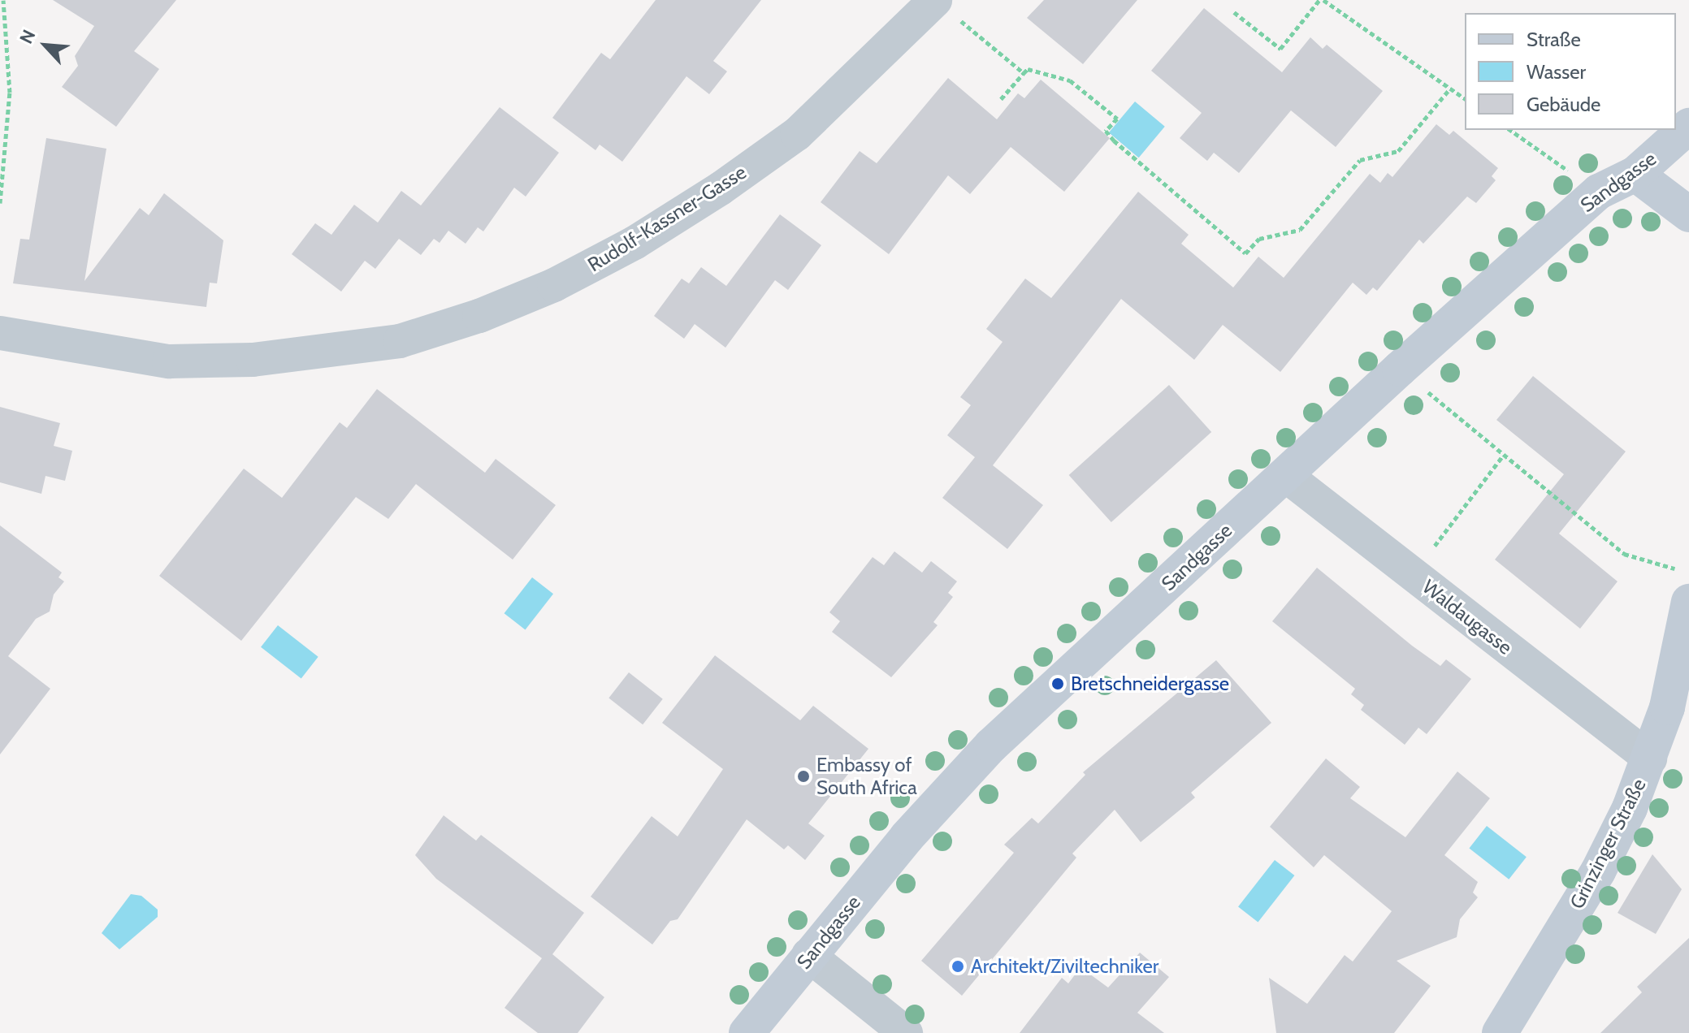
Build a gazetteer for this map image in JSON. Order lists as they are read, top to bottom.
{
  "streets": {
    "street": [
      "Sandgasse",
      "Rudolf-Kassner-Gasse",
      "Waldaugasse",
      "Grinzinger Straße"
    ]
  },
  "crossings": [
    ["Sandgasse", "Waldaugasse"],
    ["Waldaugasse", "Grinzinger Straße"]
  ],
  "places": ["Bretschneidergasse", "Embassy of South Africa", "Architekt/Ziviltechniker"],
  "legend": ["Straße", "Wasser", "Gebäude"],
  "north": "top left"
}
